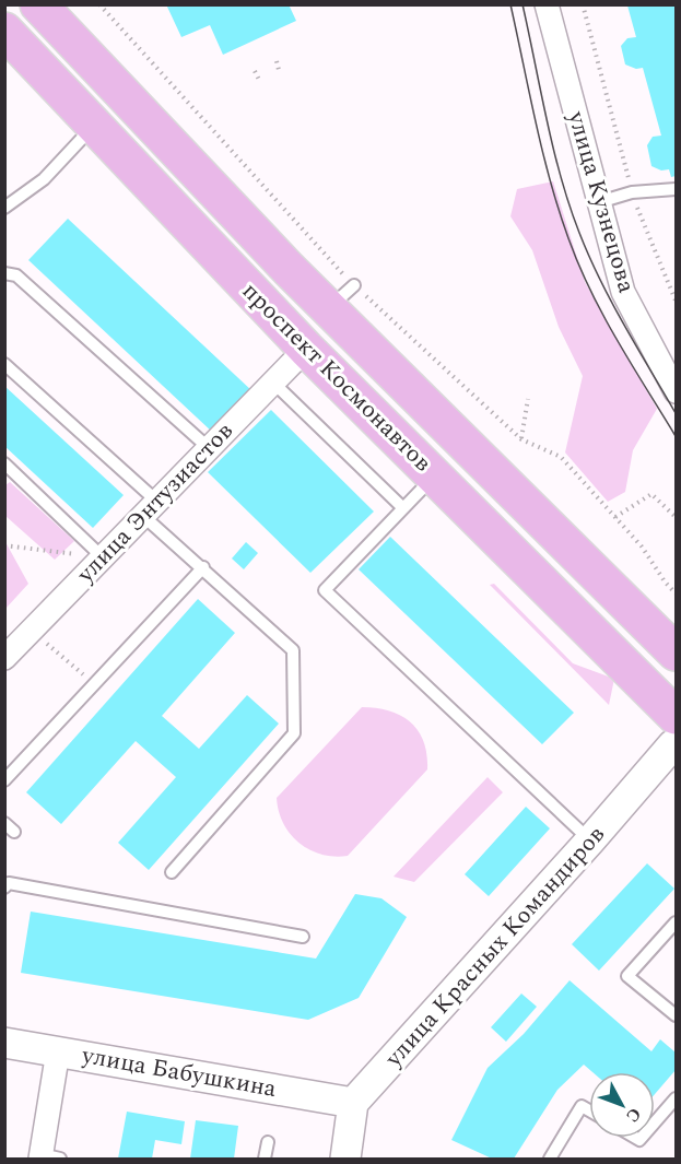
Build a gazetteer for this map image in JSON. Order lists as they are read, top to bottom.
{
  "streets": {
    "main road": ["проспект Космонавтов"],
    "street": [
      "улица Кузнецова",
      "улица Энтузиастов",
      "улица Красных Командиров",
      "улица Бабушкина"
    ]
  },
  "crossings": [
    ["проспект Космонавтов", "улица Энтузиастов"],
    ["проспект Космонавтов", "улица Красных Командиров"],
    ["улица Красных Командиров", "улица Бабушкина"]
  ],
  "north": "bottom right"
}
